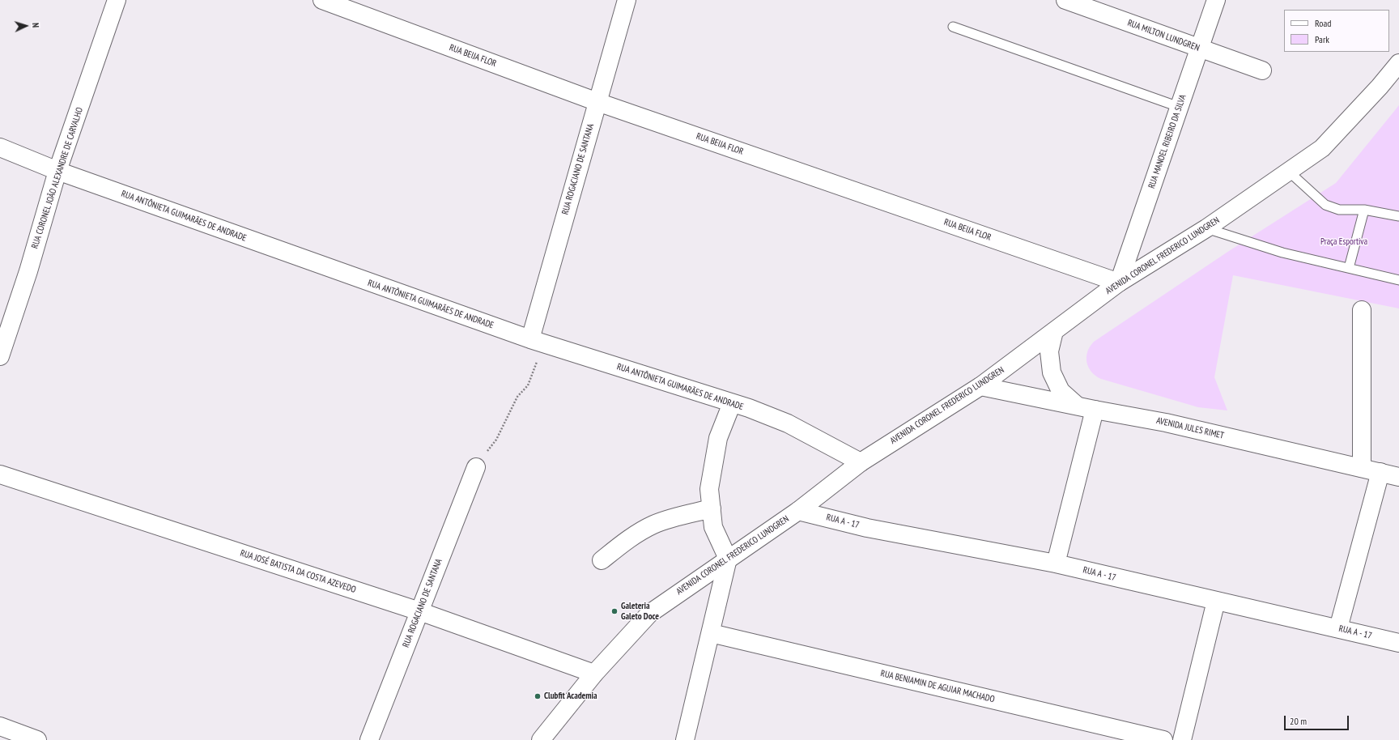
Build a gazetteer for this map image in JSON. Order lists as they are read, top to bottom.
{
  "streets": {
    "street": [
      "RUA MILTON LUNDGREN",
      "RUA BEIJA FLOR",
      "RUA MANOEL RIBEIRO DA SILVA",
      "RUA ROGACIANO DE SANTANA",
      "RUA CORONEL JOÃO ALEXANDRE DE CARVALHO",
      "RUA ANTÔNIETA GUIMARÃES DE ANDRADE",
      "AVENIDA CORONEL FREDERICO LUNDGREN",
      "AVENIDA JULES RIMET",
      "RUA A - 17",
      "RUA JOSÉ BATISTA DA COSTA AZEVEDO",
      "RUA BENJAMIN DE AGUIAR MACHADO"
    ]
  },
  "crossings": [
    ["RUA MILTON LUNDGREN", "RUA MANOEL RIBEIRO DA SILVA"],
    ["RUA BEIJA FLOR", "RUA MANOEL RIBEIRO DA SILVA"],
    ["RUA BEIJA FLOR", "RUA ROGACIANO DE SANTANA"],
    ["RUA BEIJA FLOR", "AVENIDA CORONEL FREDERICO LUNDGREN"],
    ["RUA MANOEL RIBEIRO DA SILVA", "AVENIDA CORONEL FREDERICO LUNDGREN"],
    ["RUA ROGACIANO DE SANTANA", "RUA ANTÔNIETA GUIMARÃES DE ANDRADE"],
    ["RUA ROGACIANO DE SANTANA", "RUA JOSÉ BATISTA DA COSTA AZEVEDO"],
    ["RUA CORONEL JOÃO ALEXANDRE DE CARVALHO", "RUA ANTÔNIETA GUIMARÃES DE ANDRADE"],
    ["RUA ANTÔNIETA GUIMARÃES DE ANDRADE", "AVENIDA CORONEL FREDERICO LUNDGREN"],
    ["AVENIDA CORONEL FREDERICO LUNDGREN", "AVENIDA JULES RIMET"],
    ["AVENIDA CORONEL FREDERICO LUNDGREN", "RUA A - 17"],
    ["AVENIDA CORONEL FREDERICO LUNDGREN", "RUA JOSÉ BATISTA DA COSTA AZEVEDO"]
  ],
  "parks": ["Praça Esportiva"],
  "places": ["Galeteria Galeto Doce", "Clubfit Academia"],
  "legend": ["Road", "Park"],
  "scale_bar": "20 m",
  "north": "right"
}
